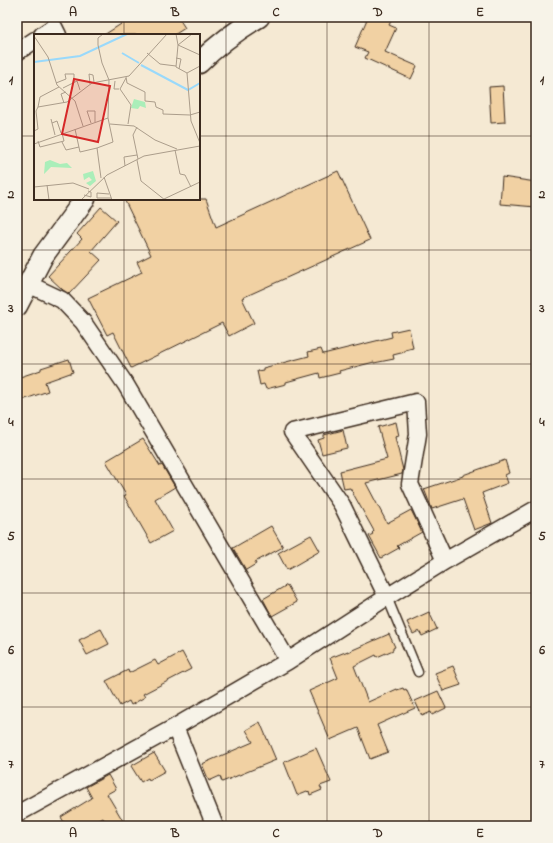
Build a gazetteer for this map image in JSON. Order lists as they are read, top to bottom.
{
  "grid": {
    "columns": [
      "A",
      "B",
      "C",
      "D",
      "E"
    ],
    "rows": [
      "1",
      "2",
      "3",
      "4",
      "5",
      "6",
      "7"
    ]
  }
}
